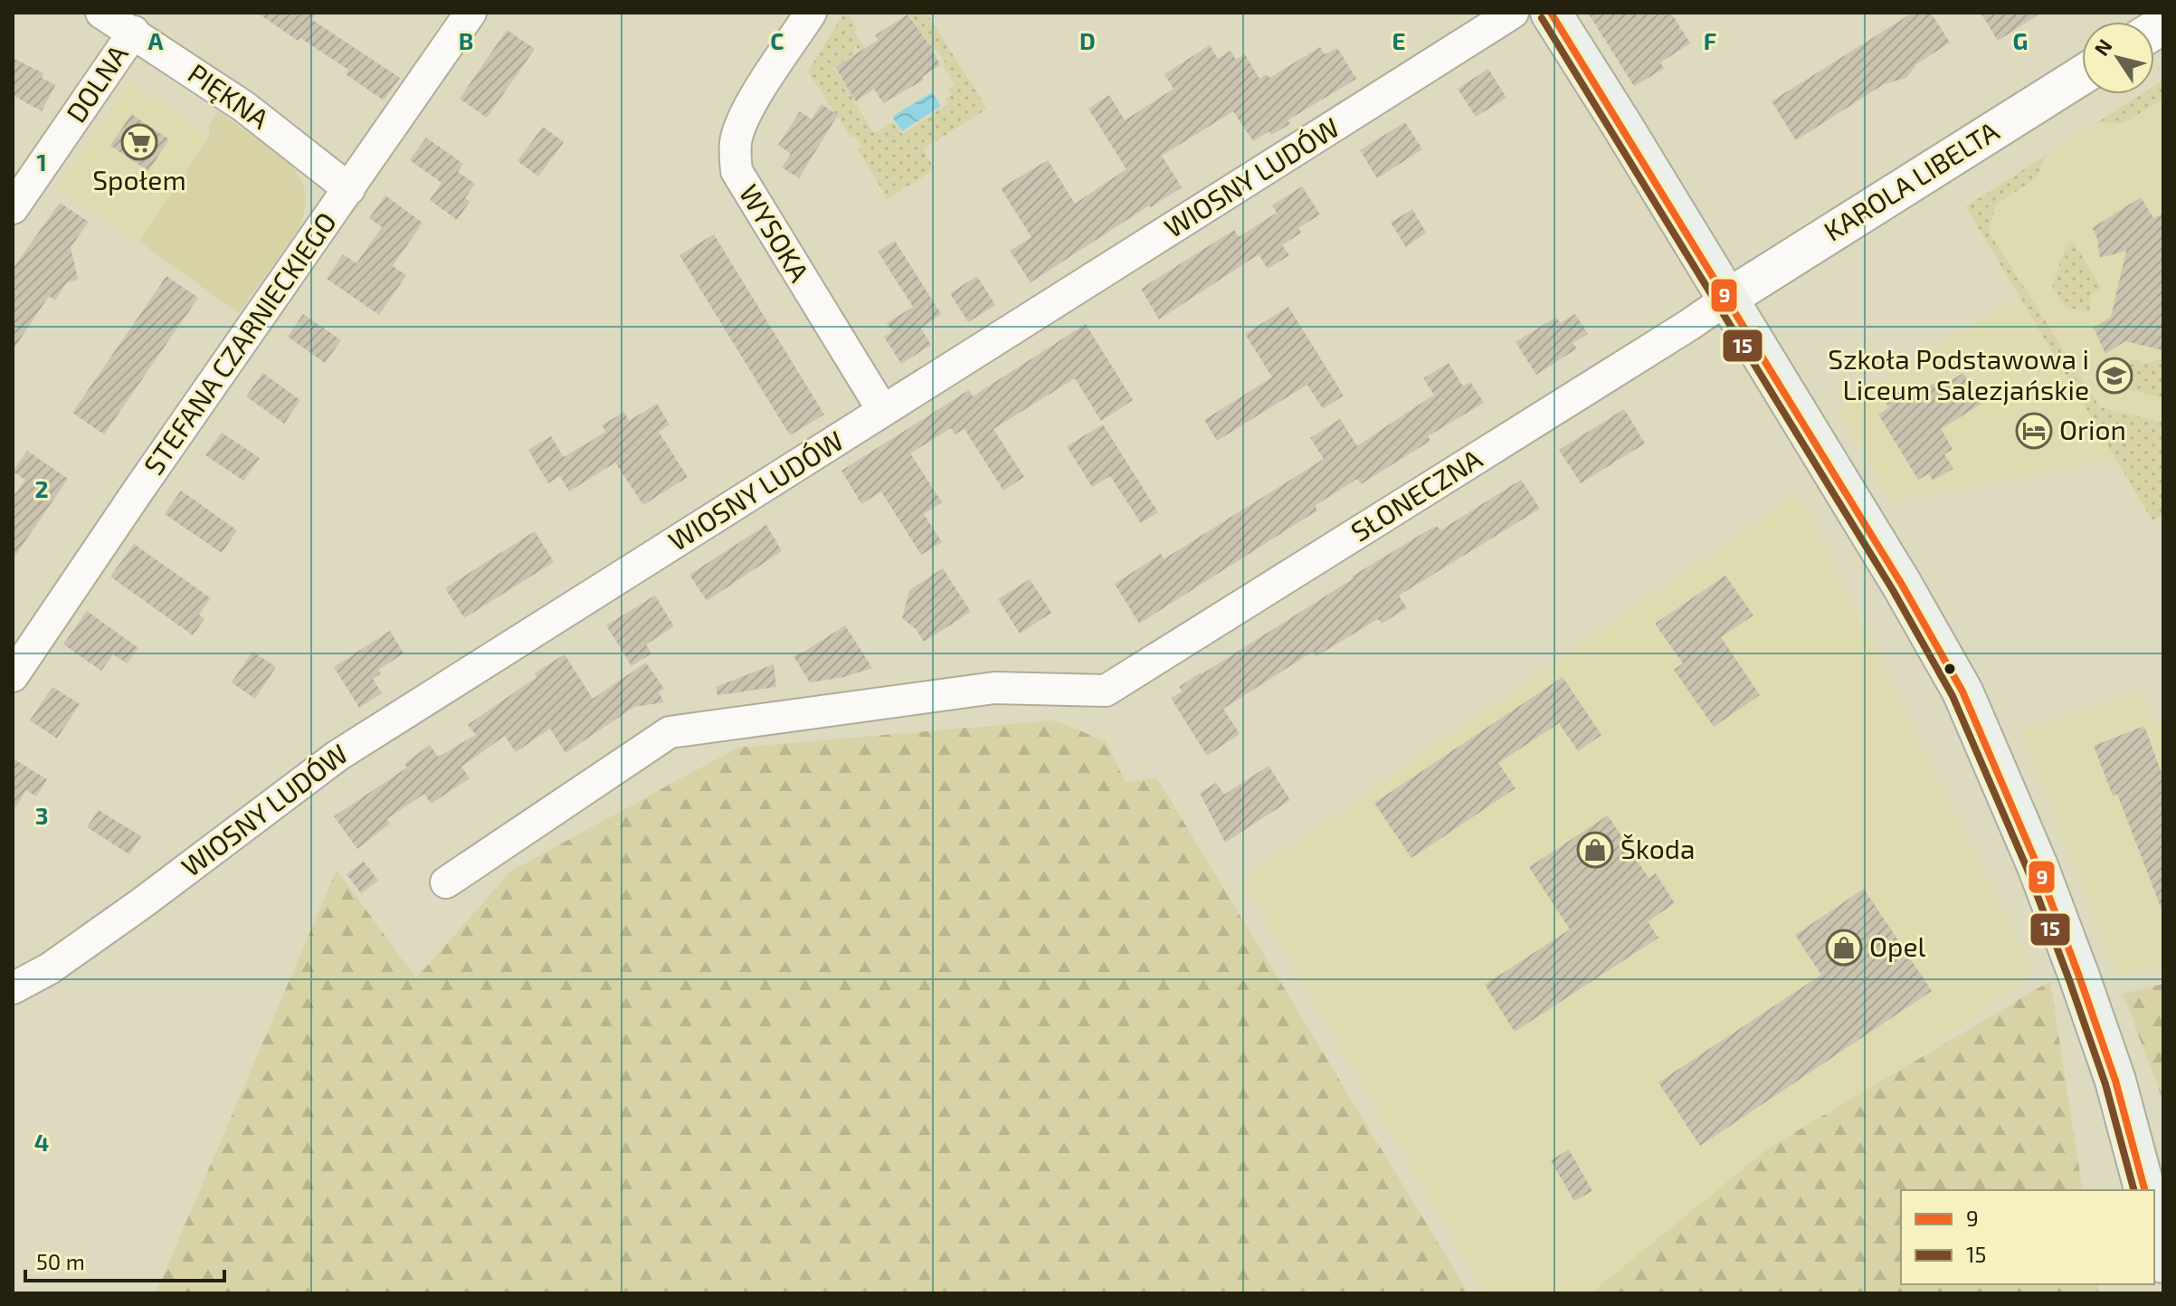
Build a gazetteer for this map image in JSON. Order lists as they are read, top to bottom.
{
  "streets": {
    "street": [
      "DOLNA",
      "PIĘKNA",
      "WIOSNY LUDÓW",
      "KAROLA LIBELTA",
      "WYSOKA",
      "STEFANA CZARNIECKIEGO",
      "SŁONECZNA"
    ]
  },
  "crossings": [
    ["DOLNA", "PIĘKNA"],
    ["PIĘKNA", "STEFANA CZARNIECKIEGO"],
    ["WIOSNY LUDÓW", "WYSOKA"],
    ["KAROLA LIBELTA", "SŁONECZNA"]
  ],
  "places": {
    "supermarket": ["Społem"],
    "school or university": ["Szkoła Podstawowa i Liceum Salezjańskie"],
    "hotel": ["Orion"],
    "shop": ["Škoda", "Opel"]
  },
  "lines": ["transit line 9", "transit line 15"],
  "legend": ["9", "15"],
  "scale_bar": "50 m",
  "north": "top left",
  "grid": {
    "columns": [
      "A",
      "B",
      "C",
      "D",
      "E",
      "F",
      "G"
    ],
    "rows": [
      "1",
      "2",
      "3",
      "4"
    ]
  }
}
